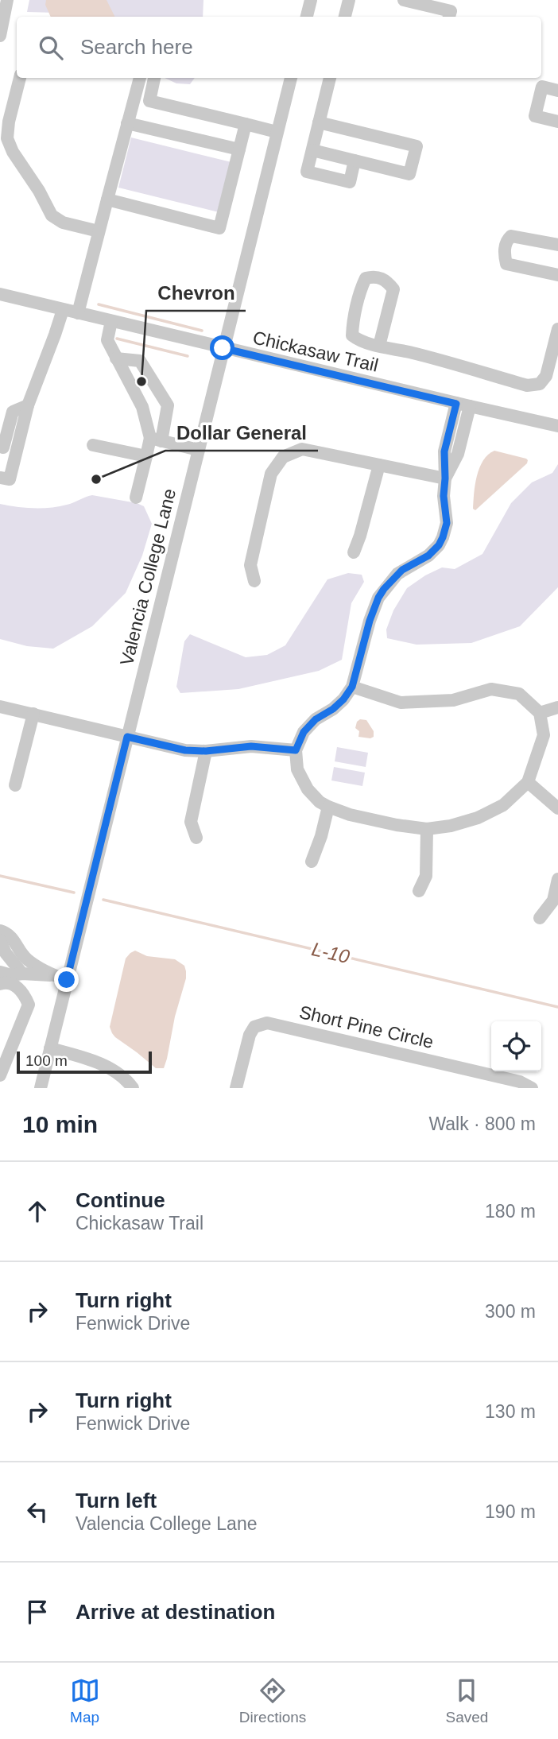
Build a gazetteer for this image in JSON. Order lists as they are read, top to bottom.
{
  "streets": {
    "street": ["Chickasaw Trail", "Valencia College Lane", "Short Pine Circle"]
  },
  "crossings": [
    ["Chickasaw Trail", "Valencia College Lane"]
  ],
  "water": ["L-10"],
  "places": ["Chevron", "Dollar General"],
  "scale_bar": "100 m",
  "page": {
    "search": "Search here",
    "scale": "100 m",
    "heading": ["10 min", "Walk · 800 m"],
    "list": [
      ["Continue", "Chickasaw Trail", "180 m"],
      ["Turn right", "Fenwick Drive", "300 m"],
      ["Turn right", "Fenwick Drive", "130 m"],
      ["Turn left", "Valencia College Lane", "190 m"],
      "Arrive at destination"
    ],
    "nav": ["Map", "Directions", "Saved"]
  }
}
